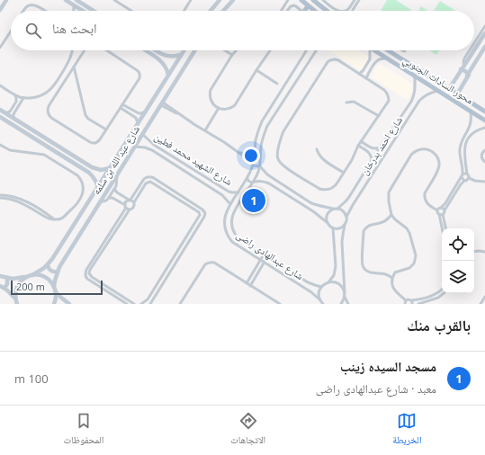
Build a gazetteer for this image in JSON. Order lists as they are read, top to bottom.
{
  "streets": {
    "main road": ["محور السادات الجنوبي", "شارع عبد الله بن سلمه"],
    "street": ["شارع احمد بدرخان", "شارع الشهيد محمد فطين", "شارع عبدالهادى راضى"]
  },
  "crossings": [
    ["محور السادات الجنوبي", "شارع احمد بدرخان"],
    ["شارع الشهيد محمد فطين", "شارع عبد الله بن سلمه"],
    ["شارع الشهيد محمد فطين", "شارع عبدالهادى راضى"]
  ],
  "scale_bar": "200 m",
  "page": {
    "search": "ابحث هنا",
    "pins": "1",
    "scale": "200 m",
    "heading": "بالقرب منك",
    "list": [
      {
        "mark": "1",
        "name": "مسجد السيده زينب",
        "note": "معبد · شارع عبدالهادى راضى",
        "value": "100 m"
      }
    ],
    "nav": ["الخريطة", "الاتجاهات", "المحفوظات"]
  }
}
